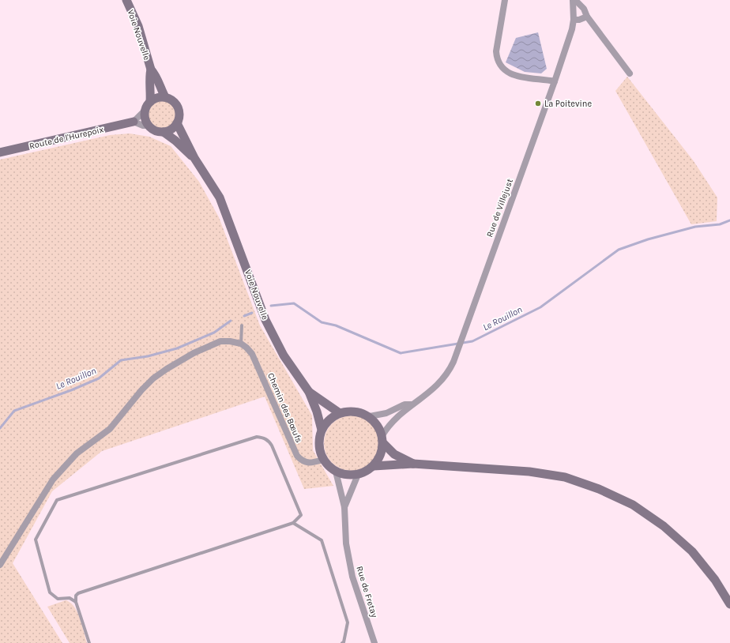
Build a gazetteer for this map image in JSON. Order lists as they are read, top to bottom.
{
  "streets": {
    "main road": ["Voie Nouvelle", "Route de l'Hurepoix"],
    "street": ["Rue de Villejust", "Chemin des Bœufs", "Rue de Fretay"]
  },
  "crossings": [
    ["Voie Nouvelle", "Rue de Villejust"],
    ["Voie Nouvelle", "Chemin des Bœufs"],
    ["Voie Nouvelle", "Rue de Fretay"],
    ["Rue de Villejust", "Chemin des Bœufs"],
    ["Rue de Villejust", "Rue de Fretay"],
    ["Chemin des Bœufs", "Rue de Fretay"]
  ],
  "water": ["Le Rouillon"],
  "places": ["La Poitevine"]
}
